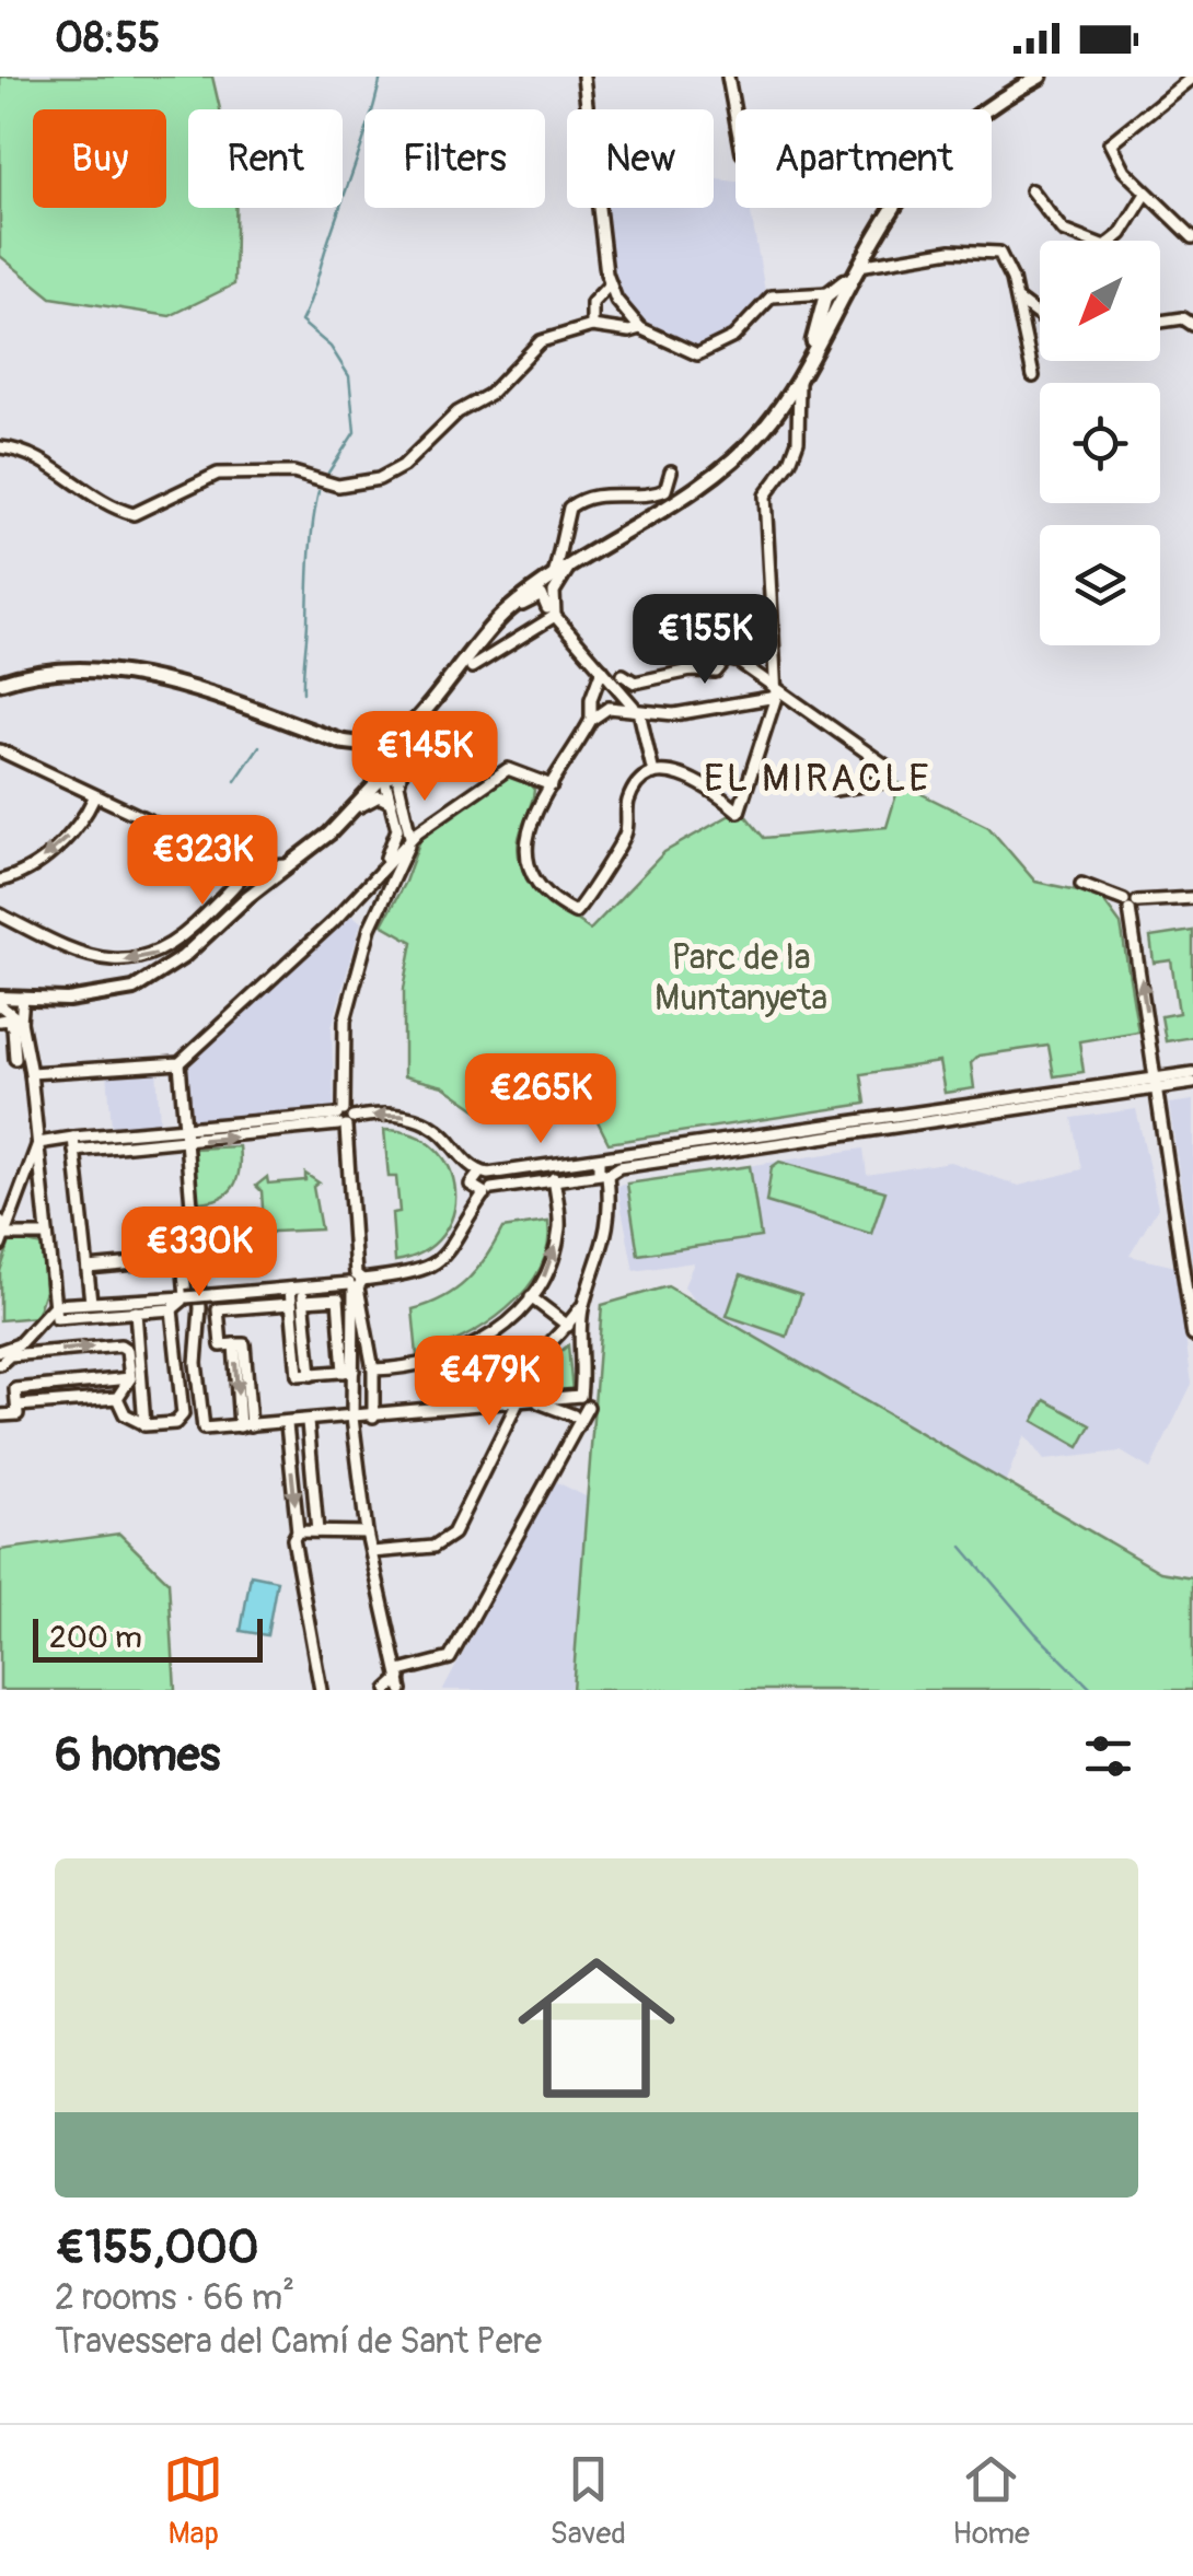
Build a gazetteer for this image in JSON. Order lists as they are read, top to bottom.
{
  "districts": ["EL MIRACLE"],
  "parks": ["Parc de la Muntanyeta"],
  "scale_bar": "200 m",
  "north": "bottom left",
  "page": {
    "status": "08:55",
    "chip": [
      "Buy",
      "Rent",
      "Filters",
      "New",
      "Apartment"
    ],
    "price": [
      "€155K",
      "€145K",
      "€323K",
      "€265K",
      "€330K",
      "€479K"
    ],
    "scale": "200 m",
    "heading": "6 homes",
    "list": [
      {
        "name": "€155,000",
        "note": "2 rooms · 66 m² · Travessera del Camí de Sant Pere"
      }
    ],
    "tabs": ["Map", "Saved", "Home"]
  }
}
